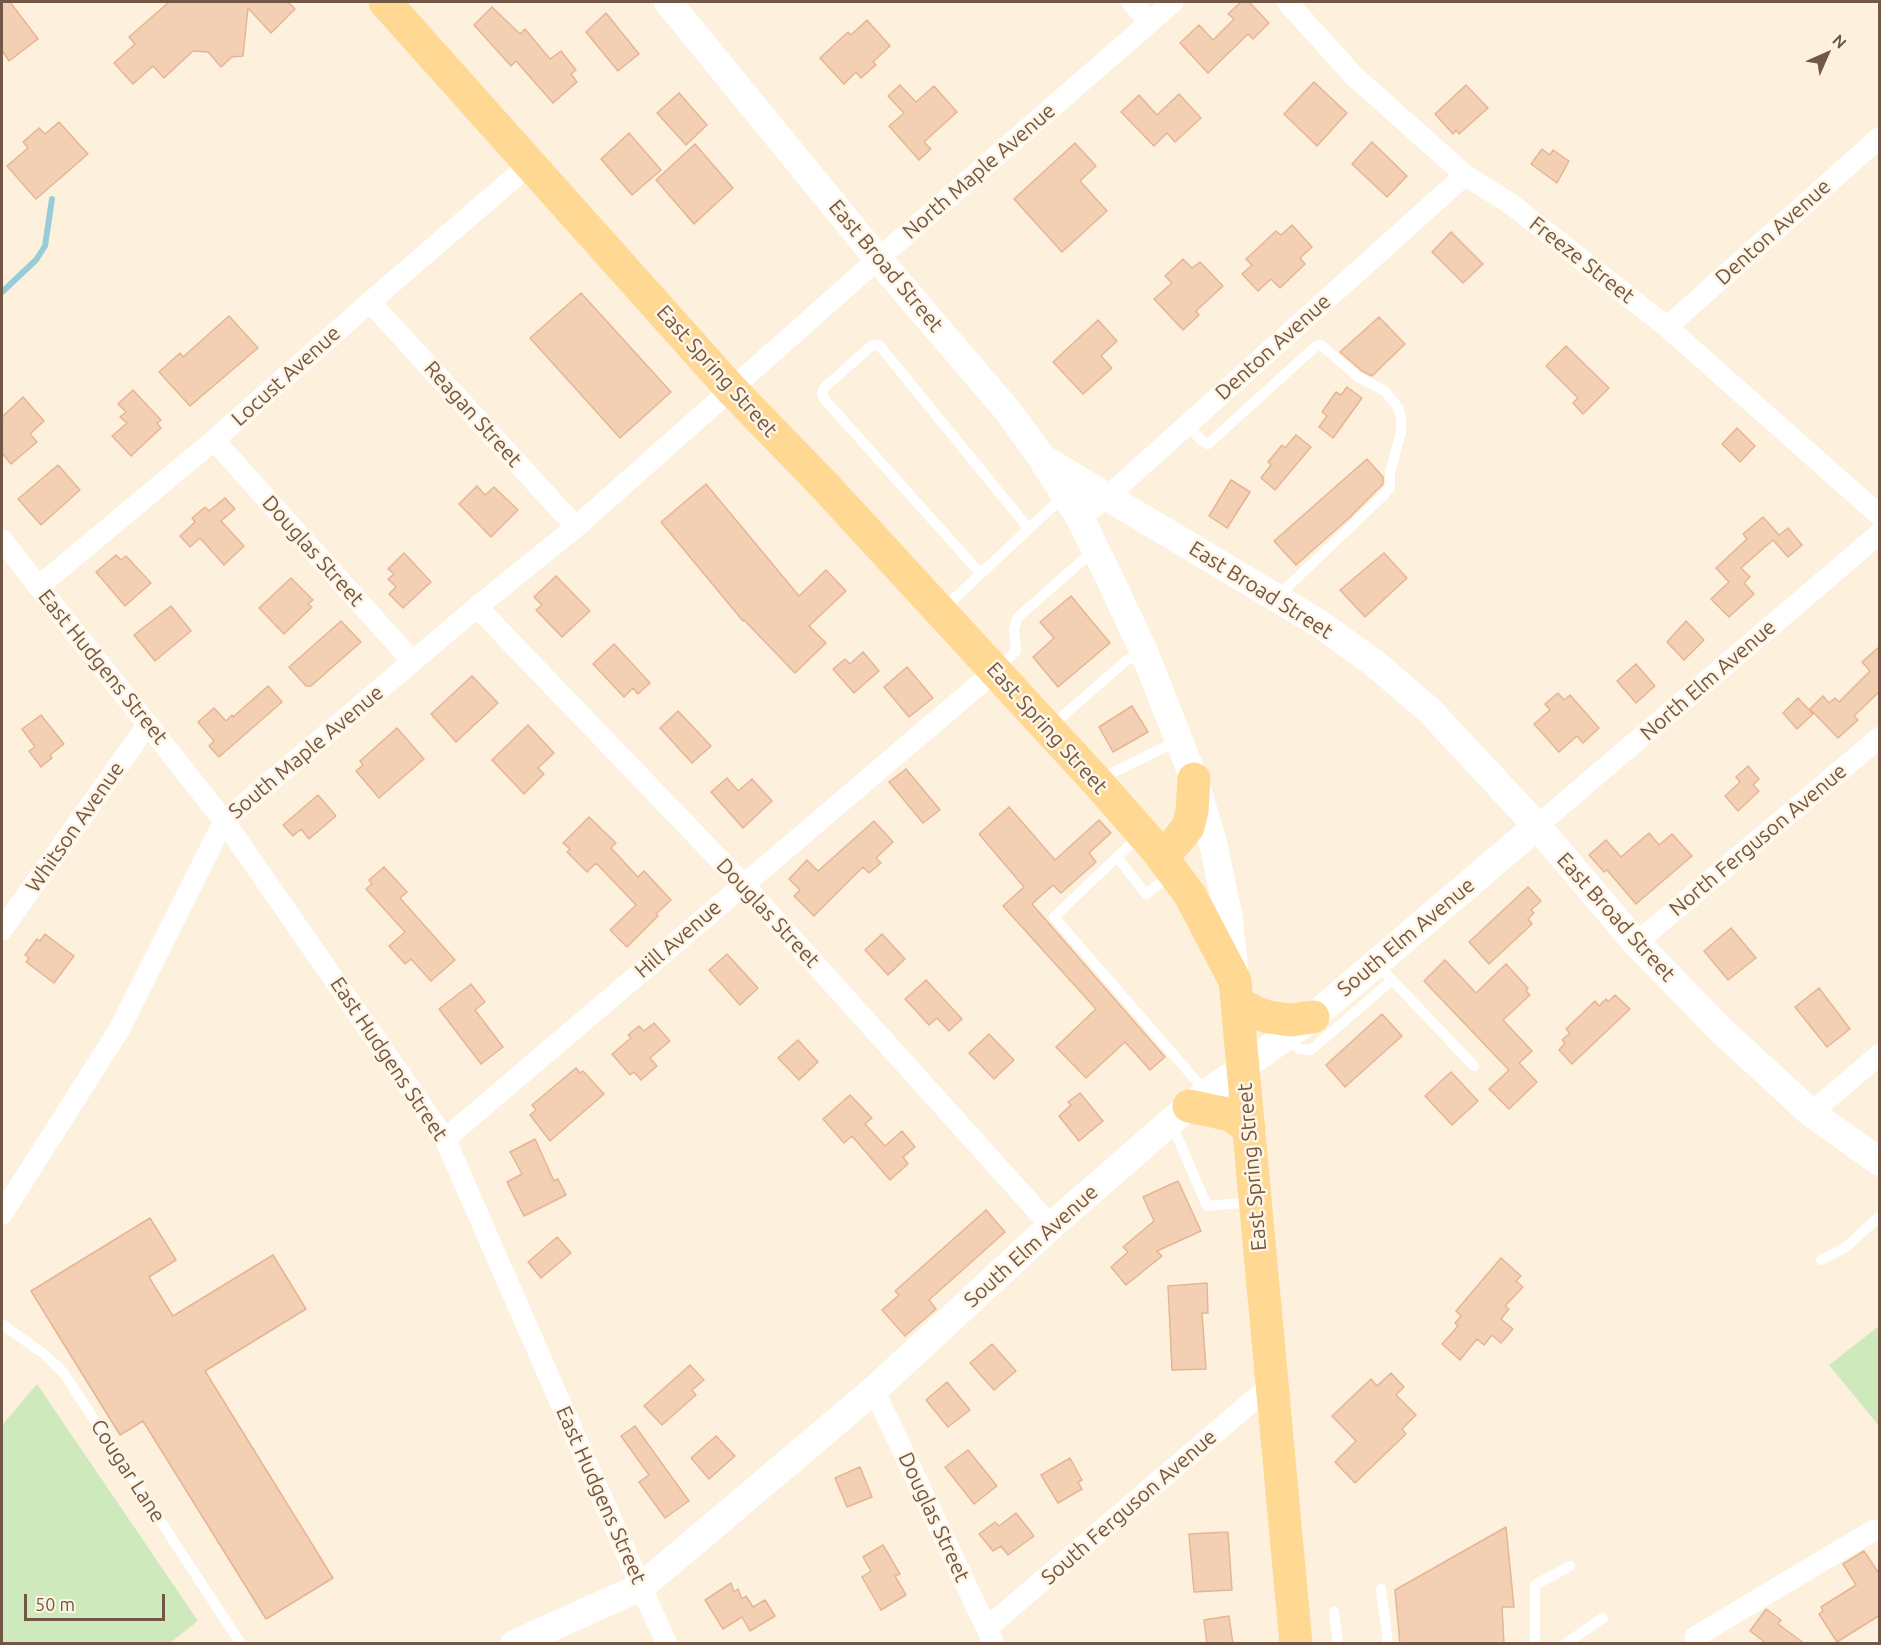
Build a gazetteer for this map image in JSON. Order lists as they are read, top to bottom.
{
  "streets": {
    "main road": ["East Spring Street"],
    "street": [
      "North Maple Avenue",
      "Denton Avenue",
      "Freeze Street",
      "East Broad Street",
      "Locust Avenue",
      "Reagan Street",
      "Douglas Street",
      "East Hudgens Street",
      "North Elm Avenue",
      "South Maple Avenue",
      "Whitson Avenue",
      "North Ferguson Avenue",
      "South Elm Avenue",
      "Hill Avenue",
      "South Ferguson Avenue"
    ],
    "lane": ["Cougar Lane"]
  },
  "crossings": [
    ["North Maple Avenue", "East Broad Street"],
    ["North Maple Avenue", "East Spring Street"],
    ["North Maple Avenue", "South Maple Avenue"],
    ["Denton Avenue", "Freeze Street"],
    ["Denton Avenue", "East Broad Street"],
    ["East Broad Street", "North Elm Avenue"],
    ["East Broad Street", "North Ferguson Avenue"],
    ["East Broad Street", "South Elm Avenue"],
    ["East Spring Street", "Locust Avenue"],
    ["East Spring Street", "South Maple Avenue"],
    ["East Spring Street", "South Elm Avenue"],
    ["East Spring Street", "Hill Avenue"],
    ["East Spring Street", "South Ferguson Avenue"],
    ["Locust Avenue", "Reagan Street"],
    ["Locust Avenue", "Douglas Street"],
    ["Locust Avenue", "East Hudgens Street"],
    ["Reagan Street", "South Maple Avenue"],
    ["Douglas Street", "South Maple Avenue"],
    ["Douglas Street", "South Elm Avenue"],
    ["Douglas Street", "Hill Avenue"],
    ["Douglas Street", "South Ferguson Avenue"],
    ["East Hudgens Street", "South Maple Avenue"],
    ["East Hudgens Street", "Whitson Avenue"],
    ["East Hudgens Street", "South Elm Avenue"],
    ["East Hudgens Street", "Hill Avenue"],
    ["North Elm Avenue", "South Elm Avenue"]
  ],
  "scale_bar": "50 m",
  "north": "top right"
}
